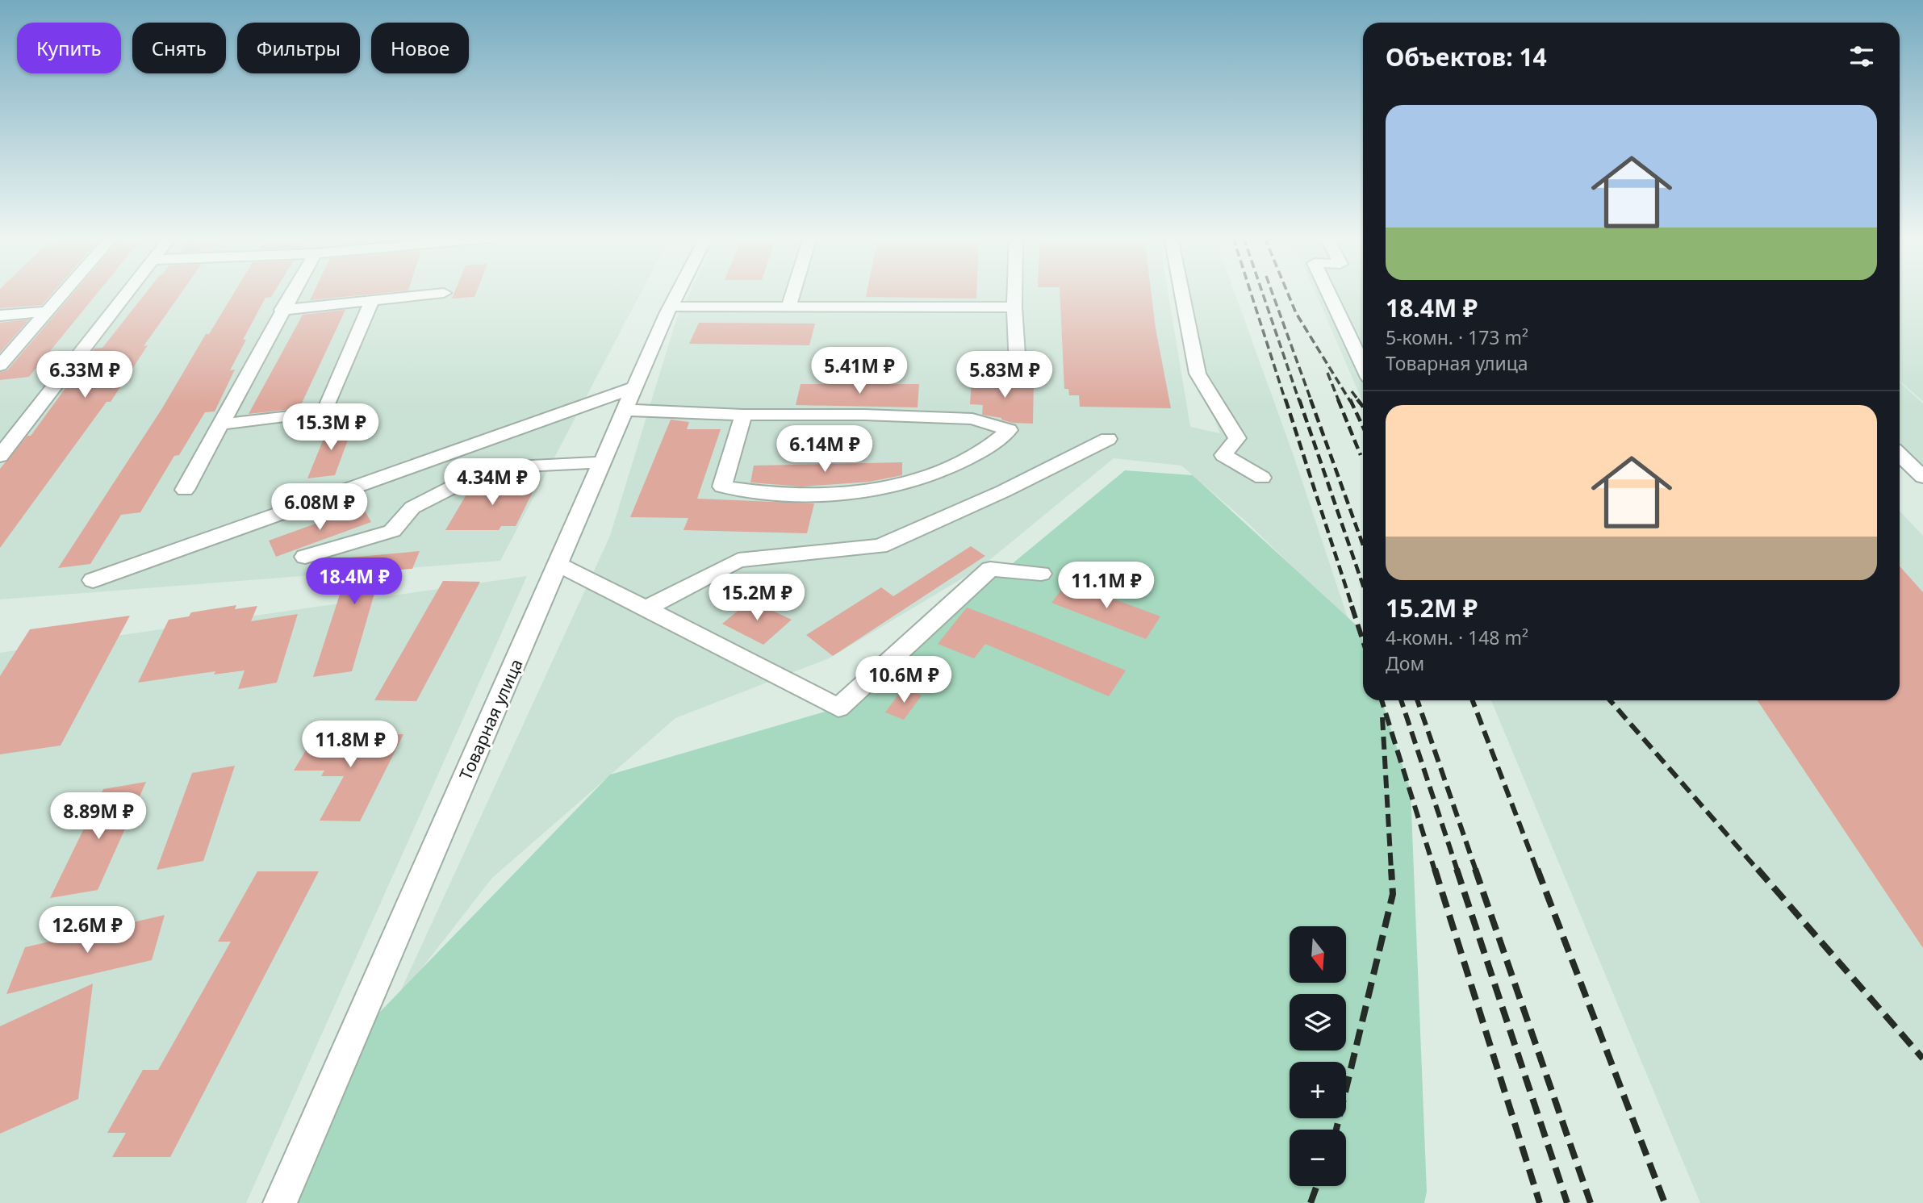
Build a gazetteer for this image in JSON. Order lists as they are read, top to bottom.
{
  "streets": {
    "street": ["Товарная улица"]
  },
  "north": "bottom",
  "page": {
    "chip": [
      "Купить",
      "Снять",
      "Фильтры",
      "Новое"
    ],
    "heading": "Объектов: 14",
    "list": [
      {
        "name": "18.4M ₽",
        "note": "5-комн. · 173 m² · Товарная улица"
      },
      {
        "name": "15.2M ₽",
        "note": "4-комн. · 148 m² · Дом"
      }
    ],
    "price": [
      "5.41M ₽",
      "6.33M ₽",
      "5.83M ₽",
      "15.3M ₽",
      "6.14M ₽",
      "4.34M ₽",
      "6.08M ₽",
      "18.4M ₽",
      "11.1M ₽",
      "15.2M ₽",
      "10.6M ₽",
      "11.8M ₽",
      "8.89M ₽",
      "12.6M ₽"
    ],
    "map_buttons": ["+", "−"]
  }
}
